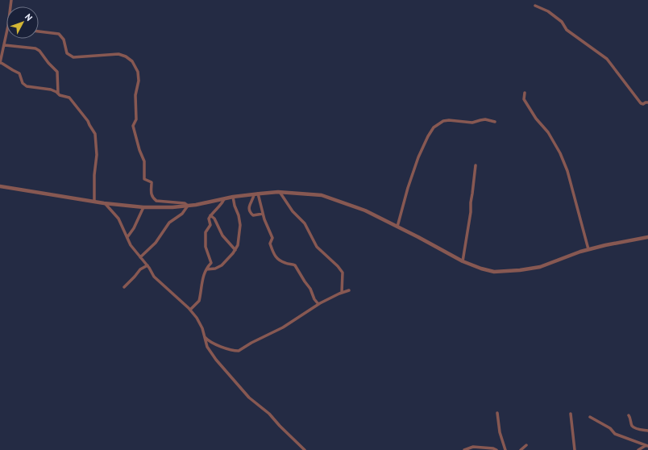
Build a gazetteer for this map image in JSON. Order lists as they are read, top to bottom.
{
  "north": "top right"
}
